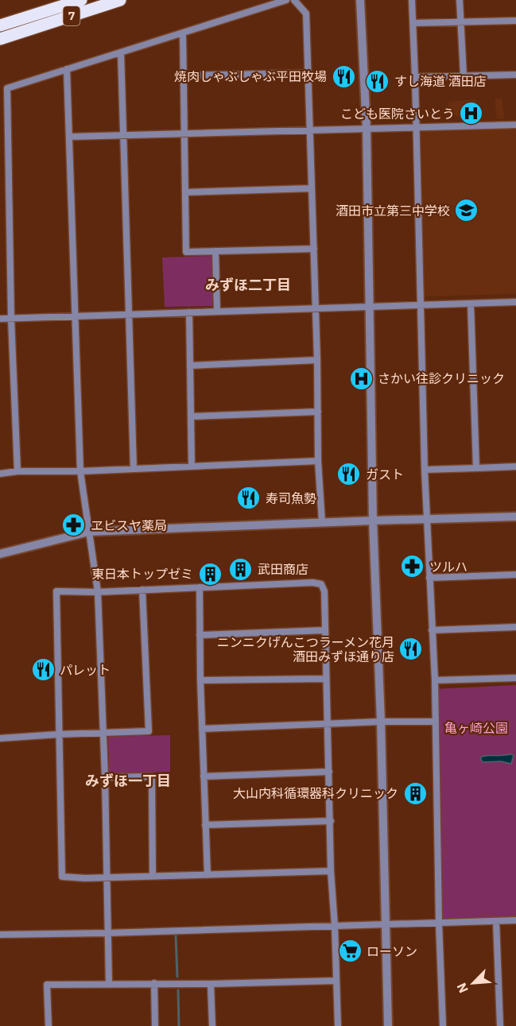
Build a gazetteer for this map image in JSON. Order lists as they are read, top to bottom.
{
  "streets": {
    "highway": ["7"]
  },
  "districts": ["みずほ二丁目", "みずほ一丁目"],
  "parks": ["亀ヶ崎公園"],
  "places": {
    "restaurant": [
      "焼肉しゃぶしゃぶ平田牧場",
      "すし海道 酒田店",
      "ガスト",
      "寿司魚勢",
      "ニンニクげんこつラーメン花月 酒田みずほ通り店",
      "パレット"
    ],
    "hospital": ["こども医院さいとう", "さかい往診クリニック"],
    "school or university": ["酒田市立第三中学校"],
    "pharmacy": ["ヱビスヤ薬局", "ツルハ"],
    "building": ["武田商店", "東日本トップゼミ", "大山内科循環器科クリニック"],
    "supermarket": ["ローソン"]
  },
  "north": "bottom left"
}
